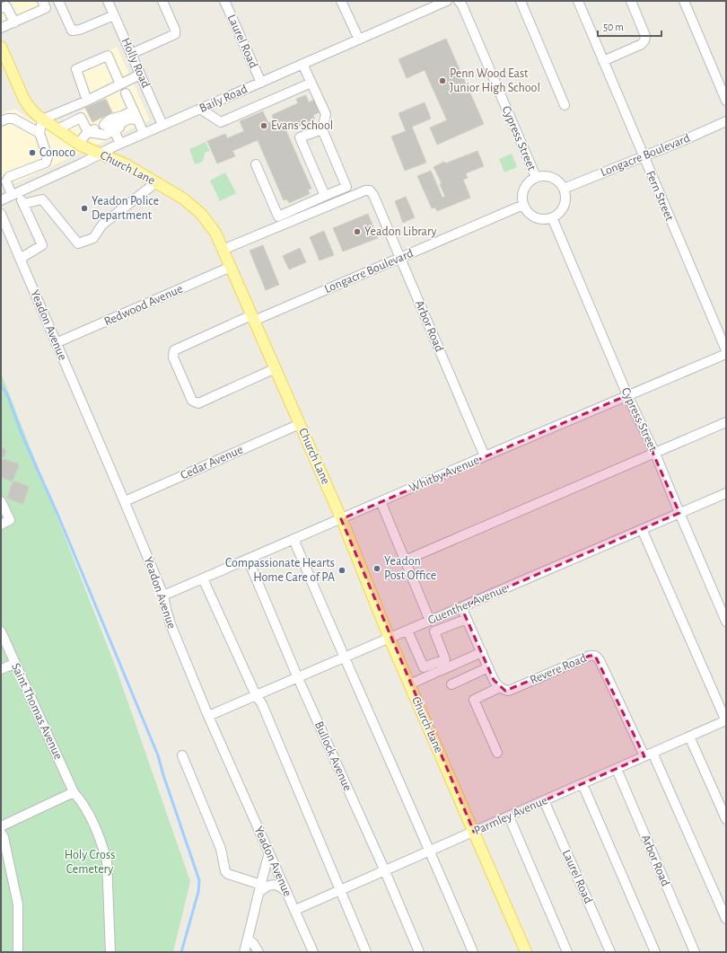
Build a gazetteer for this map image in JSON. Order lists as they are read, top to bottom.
{
  "streets": {
    "main road": ["Church Lane"],
    "street": [
      "Laurel Road",
      "Holly Road",
      "Baily Road",
      "Cypress Street",
      "Longacre Boulevard",
      "Fern Street",
      "Redwood Avenue",
      "Yeadon Avenue",
      "Arbor Road",
      "Cedar Avenue",
      "Whitby Avenue",
      "Guenther Avenue",
      "Revere Road",
      "Saint Thomas Avenue",
      "Bullock Avenue",
      "Parmley Avenue"
    ]
  },
  "crossings": [
    ["Laurel Road", "Baily Road"],
    ["Laurel Road", "Parmley Avenue"],
    ["Holly Road", "Baily Road"],
    ["Baily Road", "Church Lane"],
    ["Cypress Street", "Longacre Boulevard"],
    ["Cypress Street", "Whitby Avenue"],
    ["Cypress Street", "Guenther Avenue"],
    ["Longacre Boulevard", "Church Lane"],
    ["Longacre Boulevard", "Fern Street"],
    ["Longacre Boulevard", "Arbor Road"],
    ["Church Lane", "Redwood Avenue"],
    ["Church Lane", "Arbor Road"],
    ["Church Lane", "Cedar Avenue"],
    ["Church Lane", "Whitby Avenue"],
    ["Church Lane", "Guenther Avenue"],
    ["Church Lane", "Parmley Avenue"],
    ["Redwood Avenue", "Yeadon Avenue"],
    ["Yeadon Avenue", "Cedar Avenue"],
    ["Yeadon Avenue", "Whitby Avenue"],
    ["Yeadon Avenue", "Guenther Avenue"],
    ["Yeadon Avenue", "Parmley Avenue"],
    ["Arbor Road", "Whitby Avenue"],
    ["Arbor Road", "Parmley Avenue"],
    ["Whitby Avenue", "Bullock Avenue"],
    ["Guenther Avenue", "Bullock Avenue"],
    ["Revere Road", "Parmley Avenue"],
    ["Bullock Avenue", "Parmley Avenue"]
  ],
  "parks": ["Holy Cross Cemetery"],
  "places": [
    "Penn Wood East Junior High School",
    "Evans School",
    "Conoco",
    "Yeadon Police Department",
    "Yeadon Library",
    "Yeadon Post Office",
    "Compassionate Hearts Home Care of PA"
  ],
  "scale_bar": "50 m"
}
